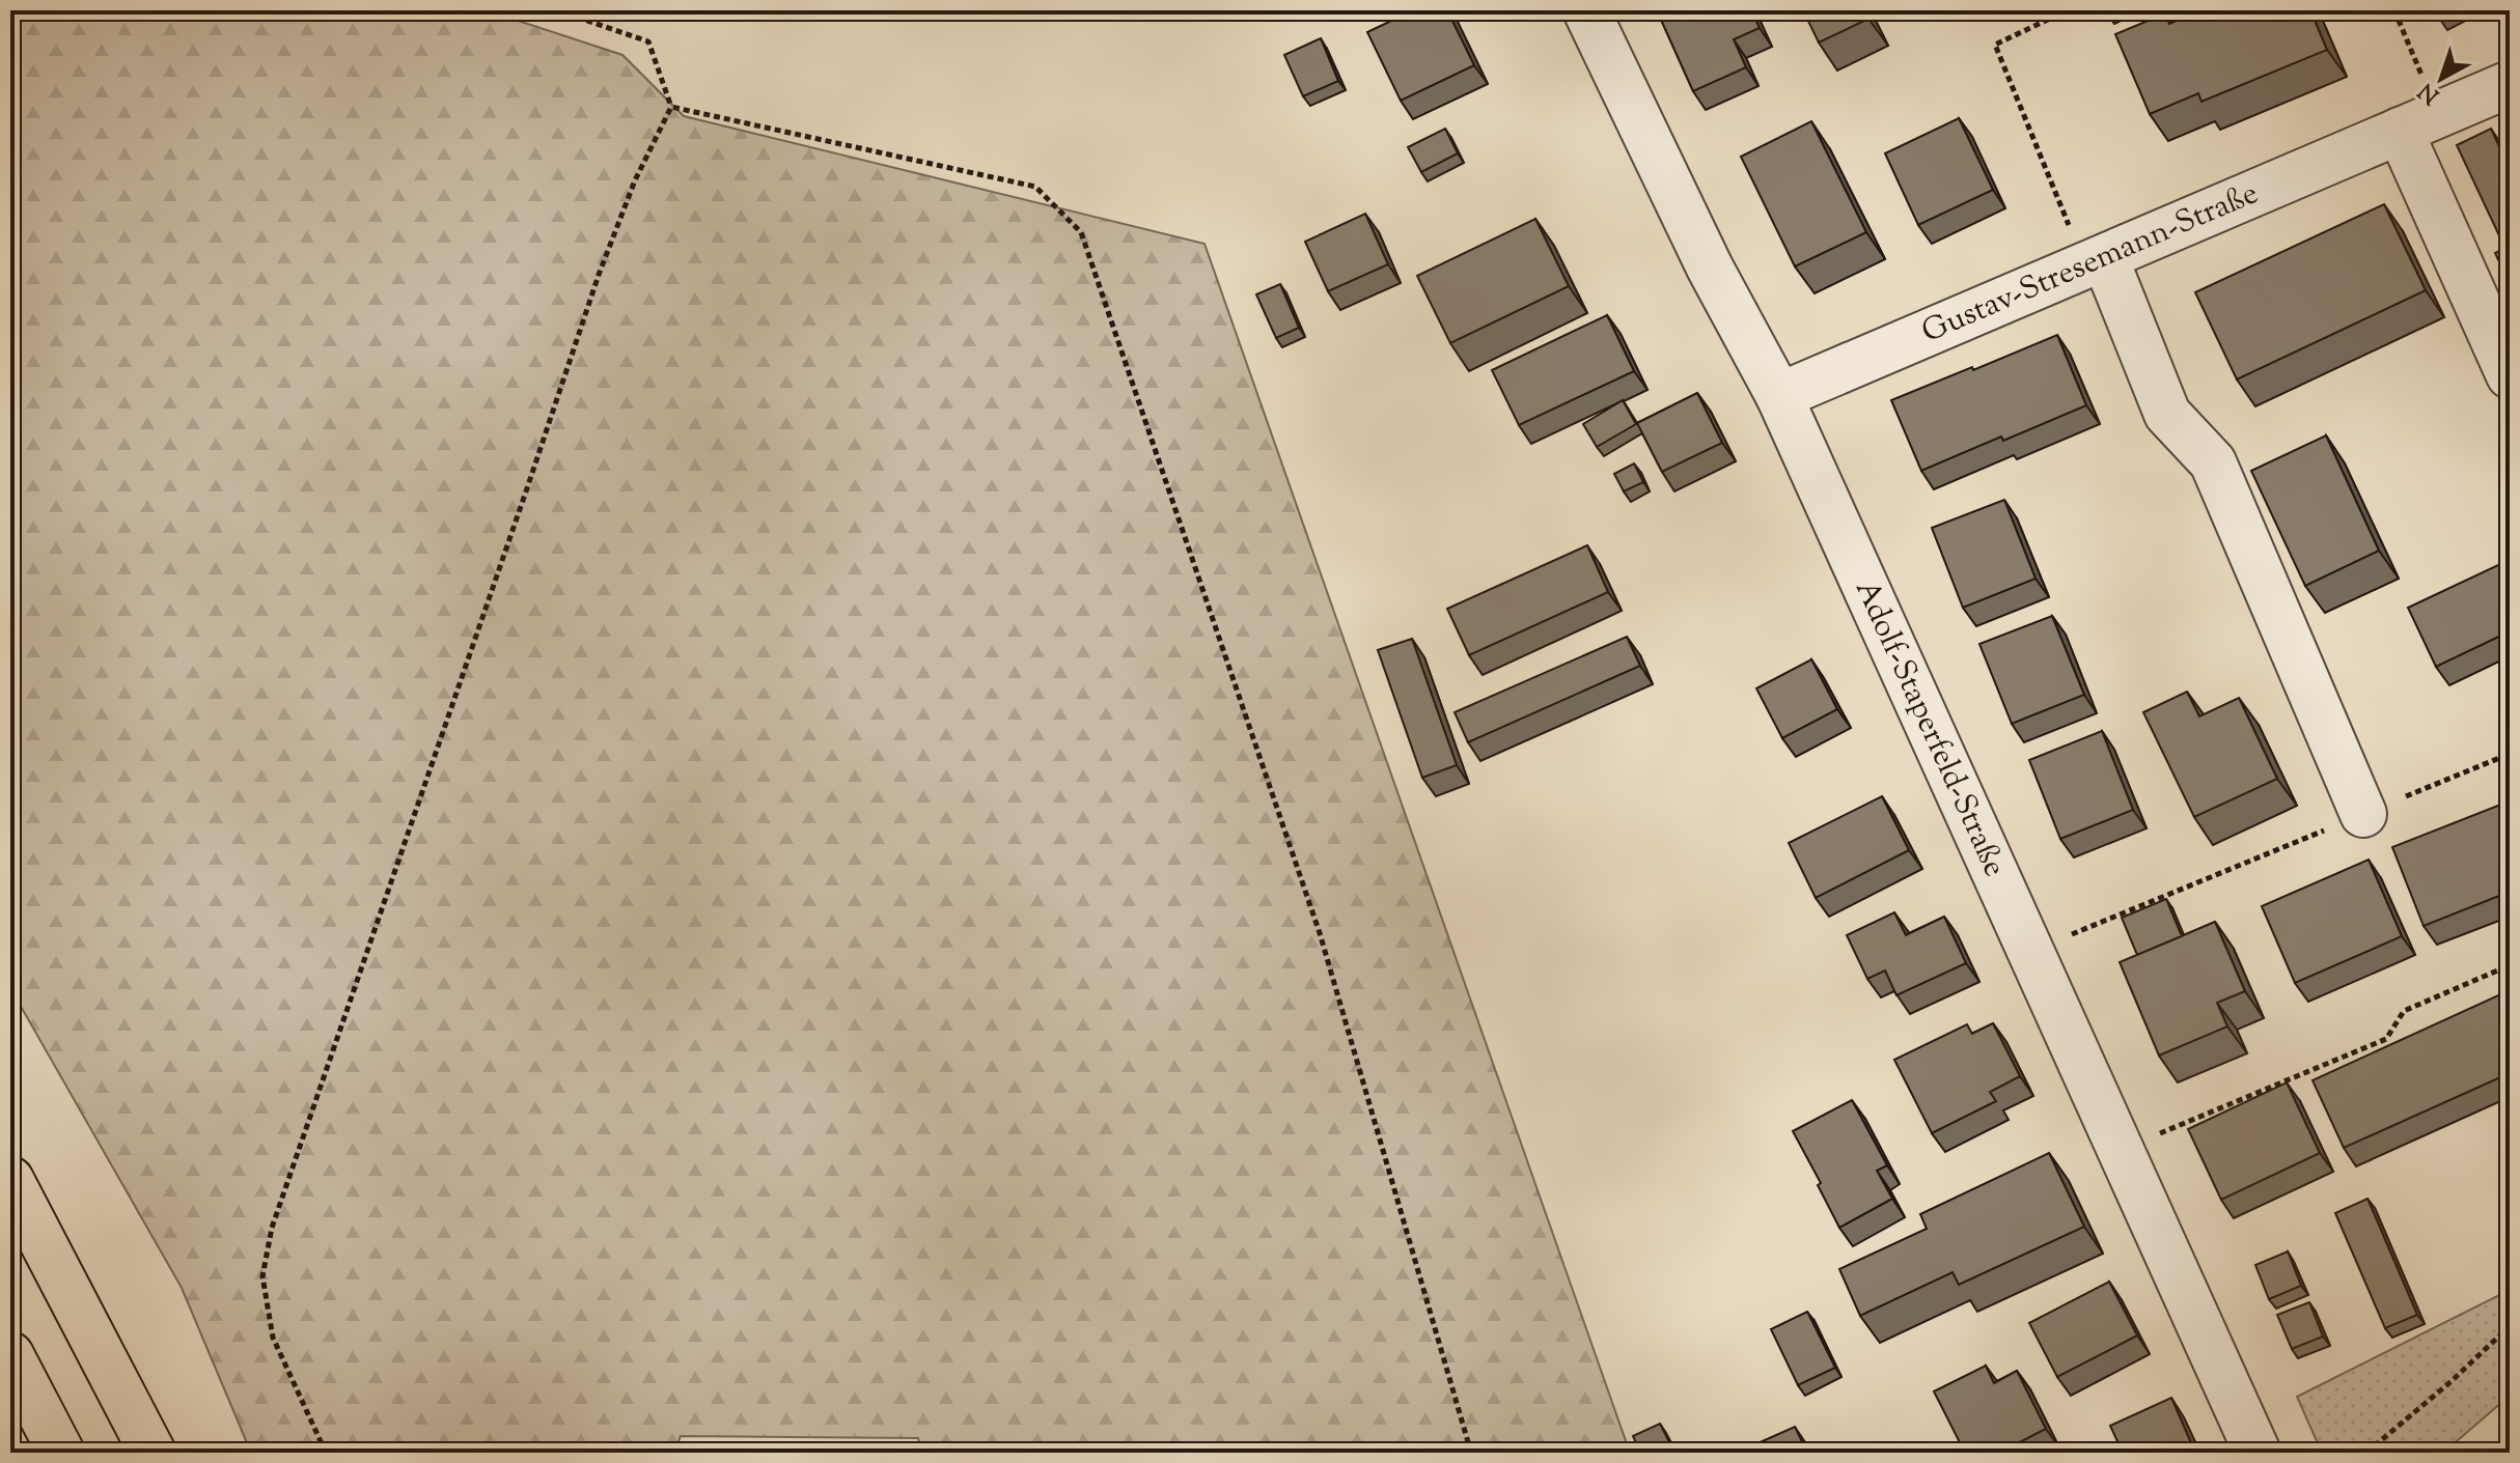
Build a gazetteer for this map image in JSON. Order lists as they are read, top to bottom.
{
  "streets": {
    "street": ["Gustav-Stresemann-Straße", "Adolf-Staperfeld-Straße"]
  },
  "crossings": [
    ["Gustav-Stresemann-Straße", "Adolf-Staperfeld-Straße"]
  ],
  "north": "bottom left"
}
